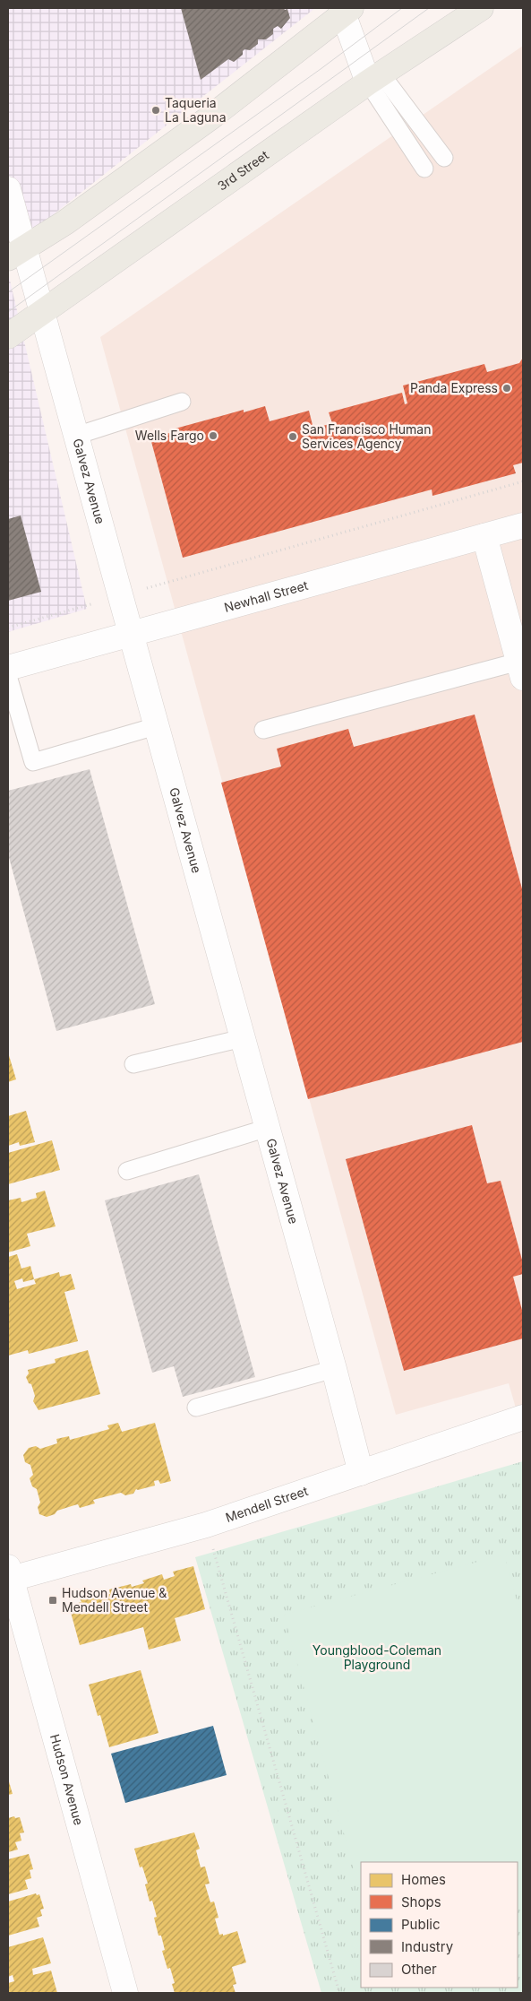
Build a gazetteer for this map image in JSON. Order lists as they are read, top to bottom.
{
  "streets": {
    "main road": ["3rd Street"],
    "street": [
      "Galvez Avenue",
      "Newhall Street",
      "Mendell Street",
      "Hudson Avenue"
    ]
  },
  "crossings": [
    ["3rd Street", "Galvez Avenue"],
    ["Galvez Avenue", "Newhall Street"],
    ["Galvez Avenue", "Mendell Street"],
    ["Mendell Street", "Hudson Avenue"]
  ],
  "parks": ["Youngblood-Coleman Playground"],
  "places": {
    "other": [
      "Taqueria La Laguna",
      "Panda Express",
      "Wells Fargo",
      "San Francisco Human Services Agency"
    ],
    "transit": ["Hudson Avenue & Mendell Street"]
  },
  "legend": [
    "Homes",
    "Shops",
    "Public",
    "Industry",
    "Other"
  ]
}
